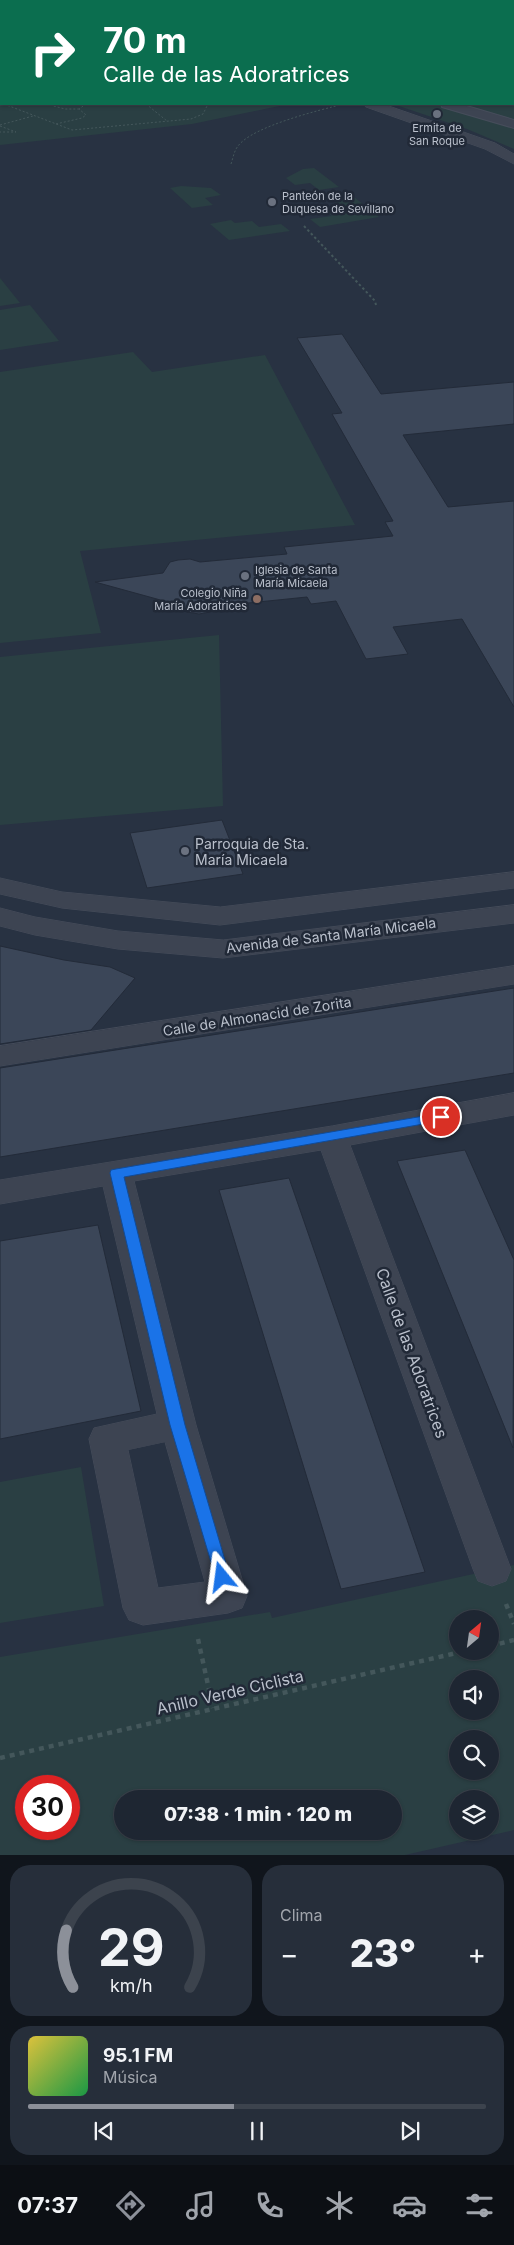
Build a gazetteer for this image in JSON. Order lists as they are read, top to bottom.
{
  "streets": {
    "street": ["Avenida de Santa María Micaela", "Calle de Almonacid de Zorita", "Calle de las Adoratrices"],
    "path": ["Anillo Verde Ciclista"]
  },
  "places": [
    "Ermita de San Roque",
    "Panteón de la Duquesa de Sevillano",
    "Iglesia de Santa María Micaela",
    "Colegio Niña María Adoratrices",
    "Parroquia de Sta. María Micaela"
  ],
  "north": "top right",
  "page": {
    "turn": ["70 m", "Calle de las Adoratrices"],
    "limit": "30",
    "trip": "07:38 · 1 min · 120 m",
    "tile": "Clima",
    "heat": ["−", "23°", "+"],
    "song": ["95.1 FM", "Música"],
    "tabs": "07:37",
    "gauge": ["29", "km/h"]
  }
}
